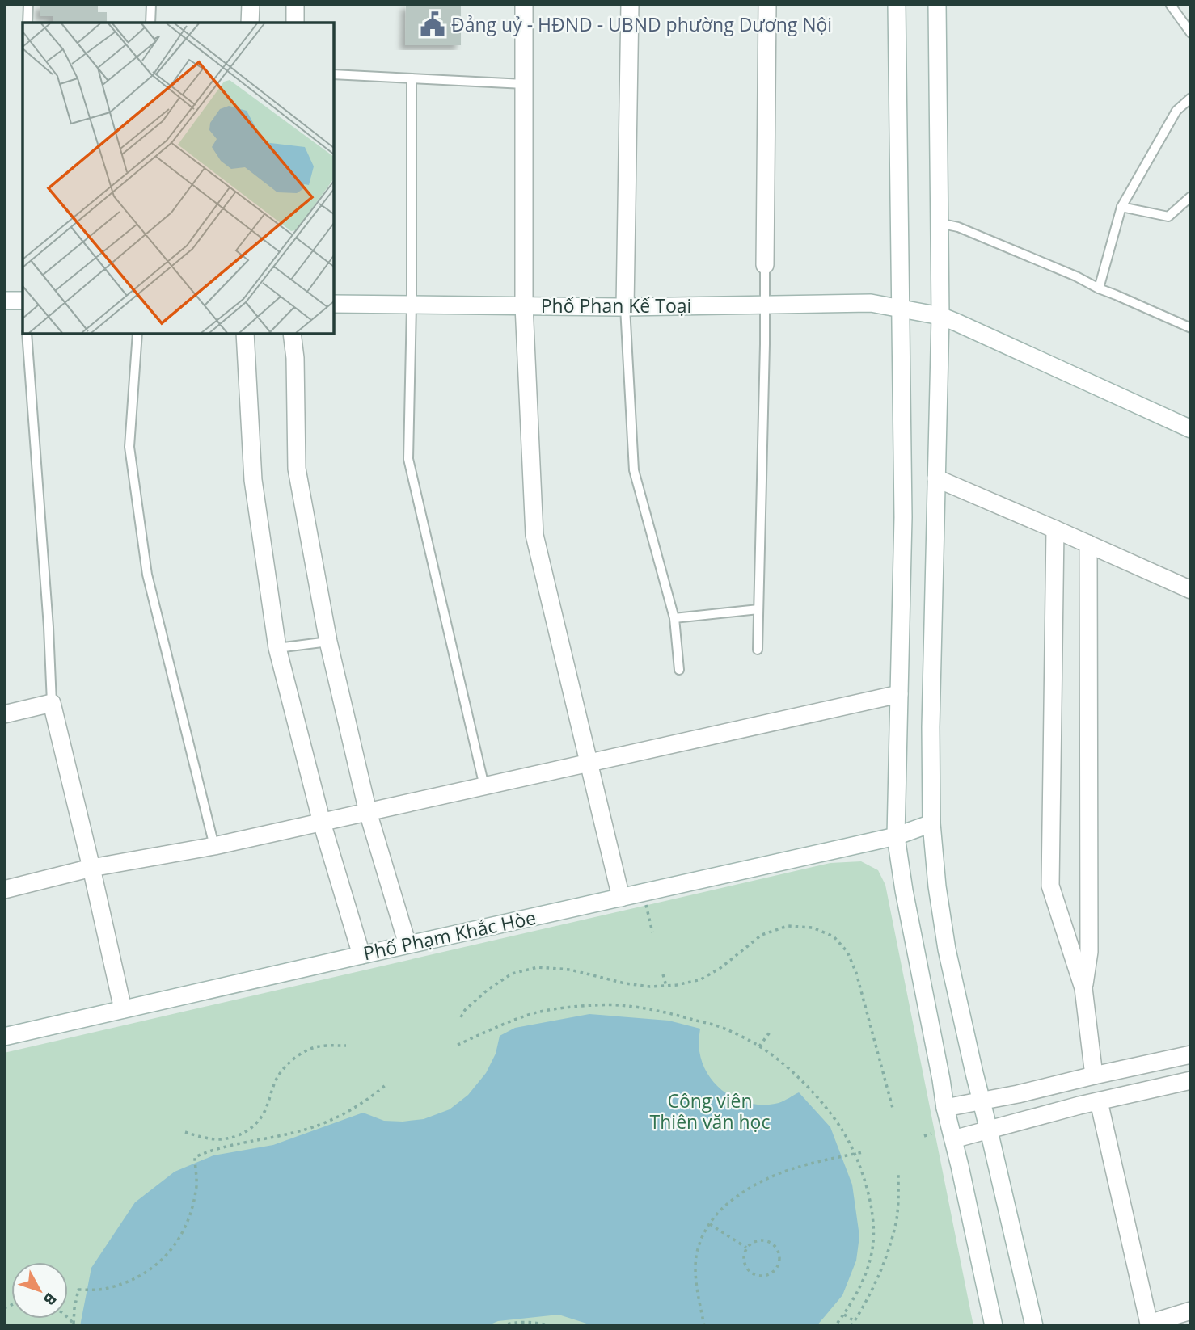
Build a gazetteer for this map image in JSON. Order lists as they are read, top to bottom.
{
  "streets": {
    "street": ["Phố Phan Kế Toại", "Phố Phạm Khắc Hòe"]
  },
  "parks": ["Công viên Thiên văn học"],
  "places": {
    "public building": ["Đảng uỷ - HĐND - UBND phường Dương Nội"]
  },
  "north": "bottom right"
}
